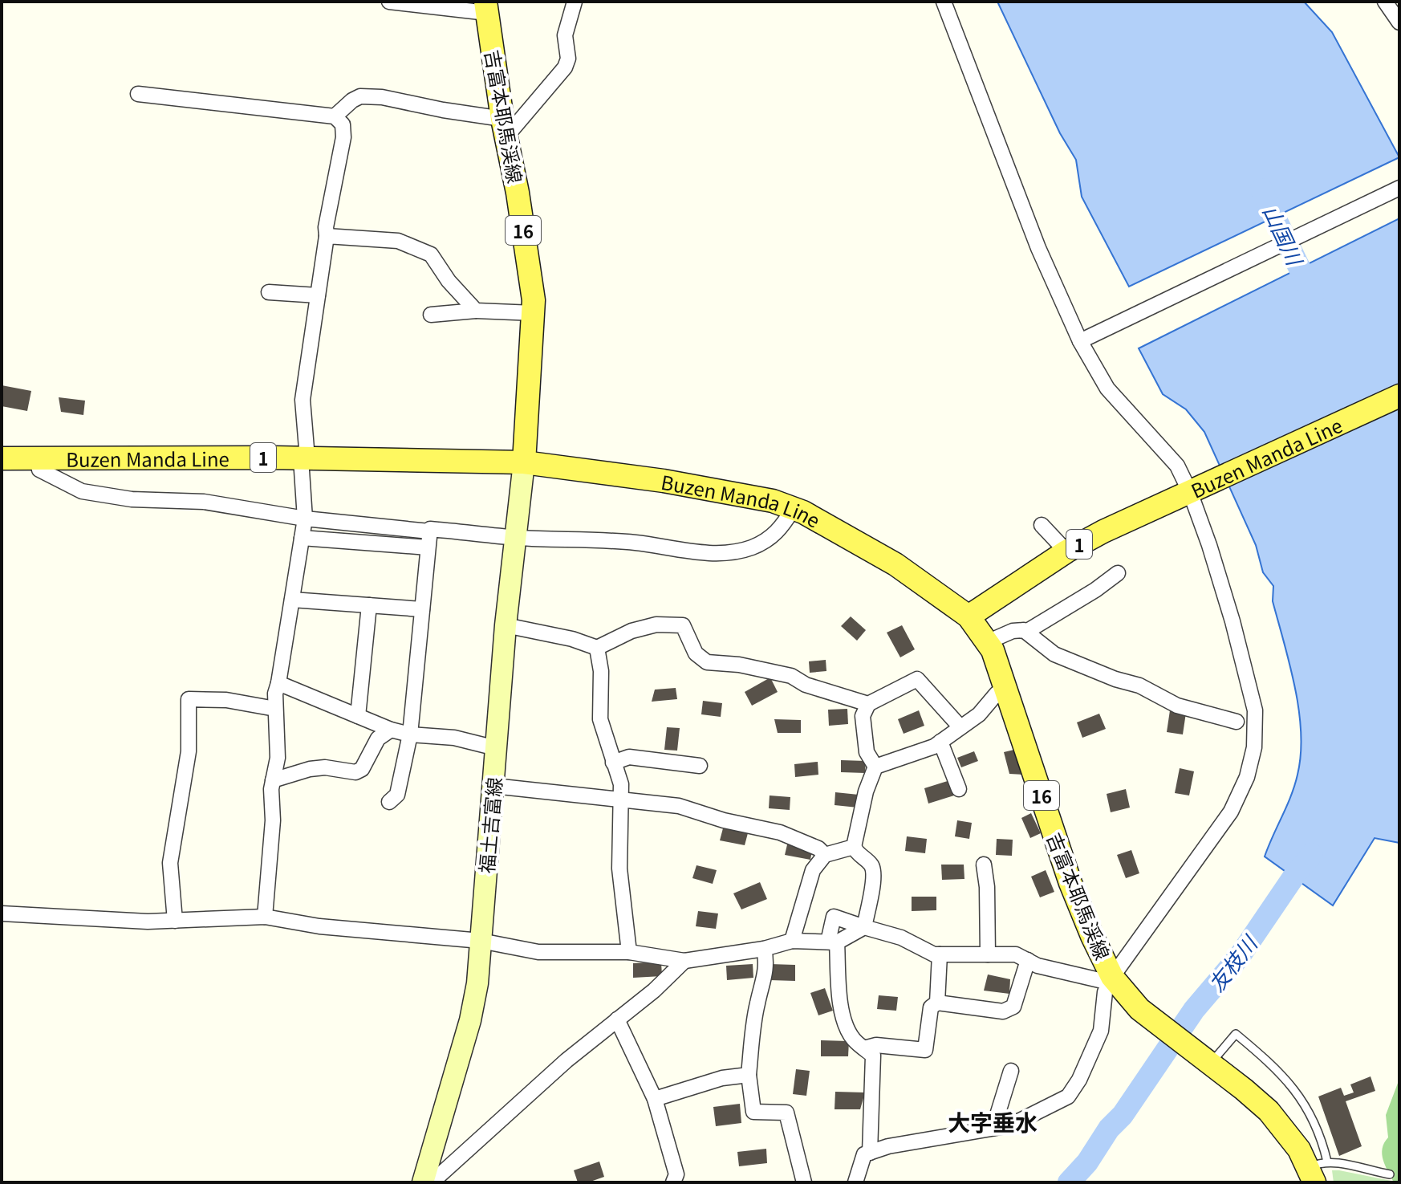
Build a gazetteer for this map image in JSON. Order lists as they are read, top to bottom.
{
  "streets": {
    "main road": [
      "吉富本耶馬渓線",
      "16",
      "Buzen Manda Line",
      "1",
      "福土吉富線"
    ]
  },
  "crossings": [
    ["吉富本耶馬渓線", "Buzen Manda Line"],
    ["吉富本耶馬渓線", "福土吉富線"],
    ["Buzen Manda Line", "福土吉富線"]
  ],
  "districts": ["大字垂水"],
  "water": ["山国川", "友枝川"]
}
